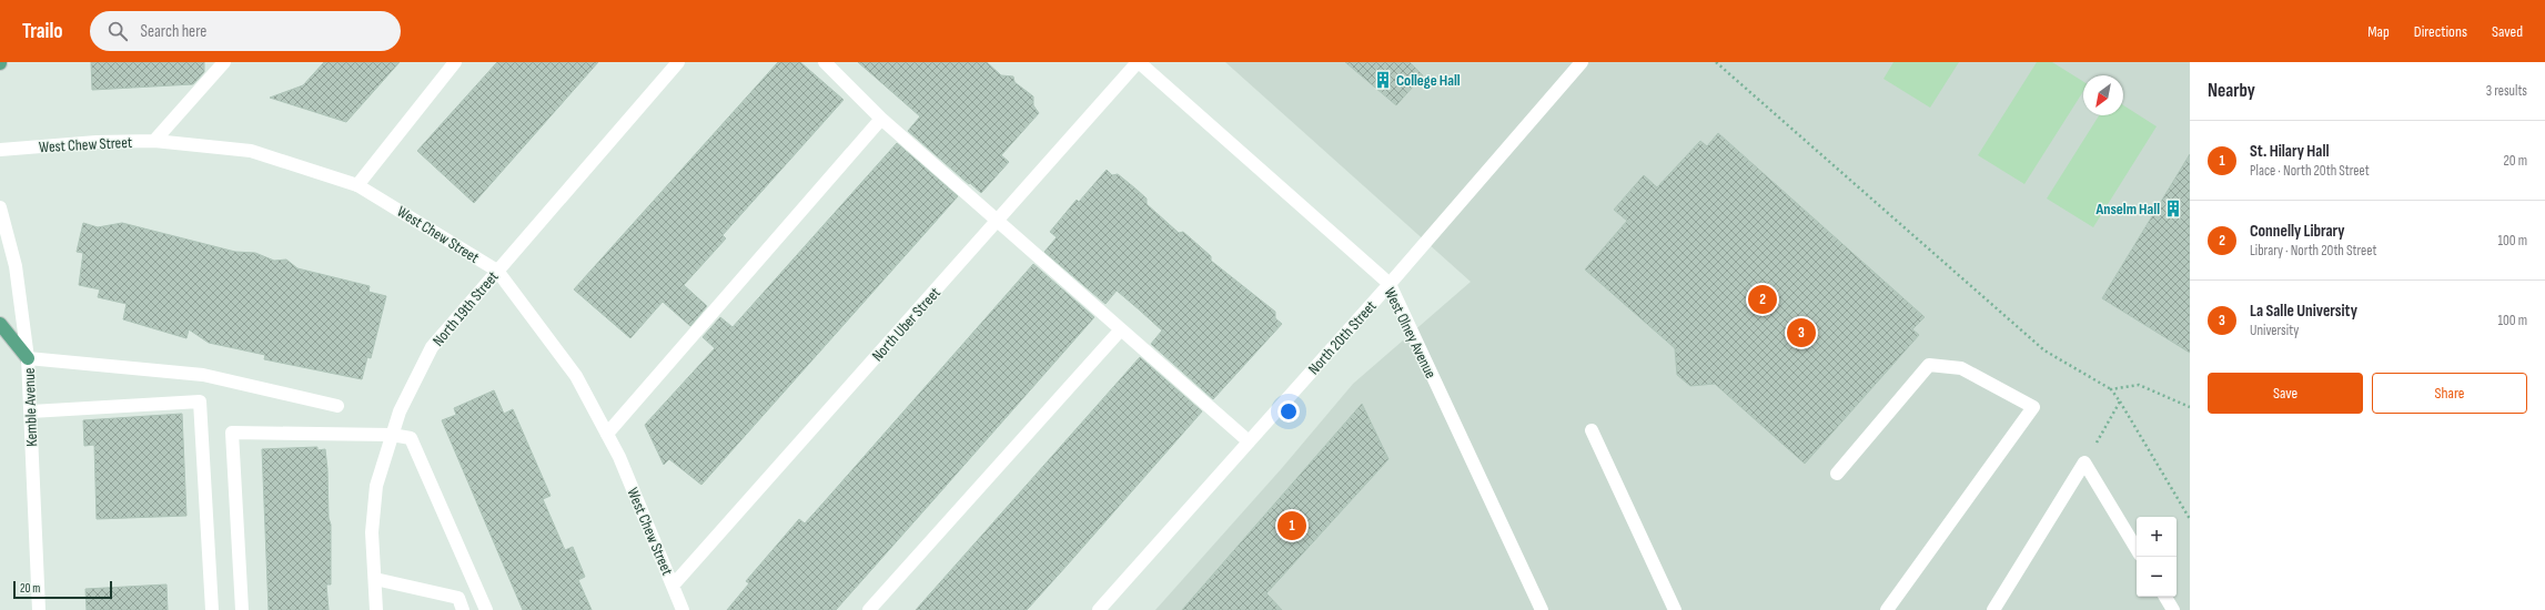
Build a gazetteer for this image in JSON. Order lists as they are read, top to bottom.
{
  "streets": {
    "street": [
      "West Chew Street",
      "North 19th Street",
      "North Uber Street",
      "West Olney Avenue",
      "North 20th Street",
      "Kemble Avenue"
    ]
  },
  "crossings": [
    ["West Chew Street", "North 19th Street"],
    ["West Chew Street", "North Uber Street"],
    ["North Uber Street", "West Olney Avenue"],
    ["West Olney Avenue", "North 20th Street"]
  ],
  "places": {
    "building": ["College Hall", "Anselm Hall"]
  },
  "scale_bar": "20 m",
  "north": "bottom left",
  "page": {
    "header": "Trailo",
    "search": "Search here",
    "nav": ["Map", "Directions", "Saved"],
    "heading": ["Nearby", "3 results"],
    "list": [
      {
        "mark": "1",
        "name": "St. Hilary Hall",
        "note": "Place · North 20th Street",
        "value": "20 m"
      },
      {
        "mark": "2",
        "name": "Connelly Library",
        "note": "Library · North 20th Street",
        "value": "100 m"
      },
      {
        "mark": "3",
        "name": "La Salle University",
        "note": "University",
        "value": "100 m"
      }
    ],
    "pins": ["2", "3", "1"],
    "buttons": ["Save", "Share"],
    "map_buttons": ["+", "−"],
    "scale": "20 m"
  }
}
